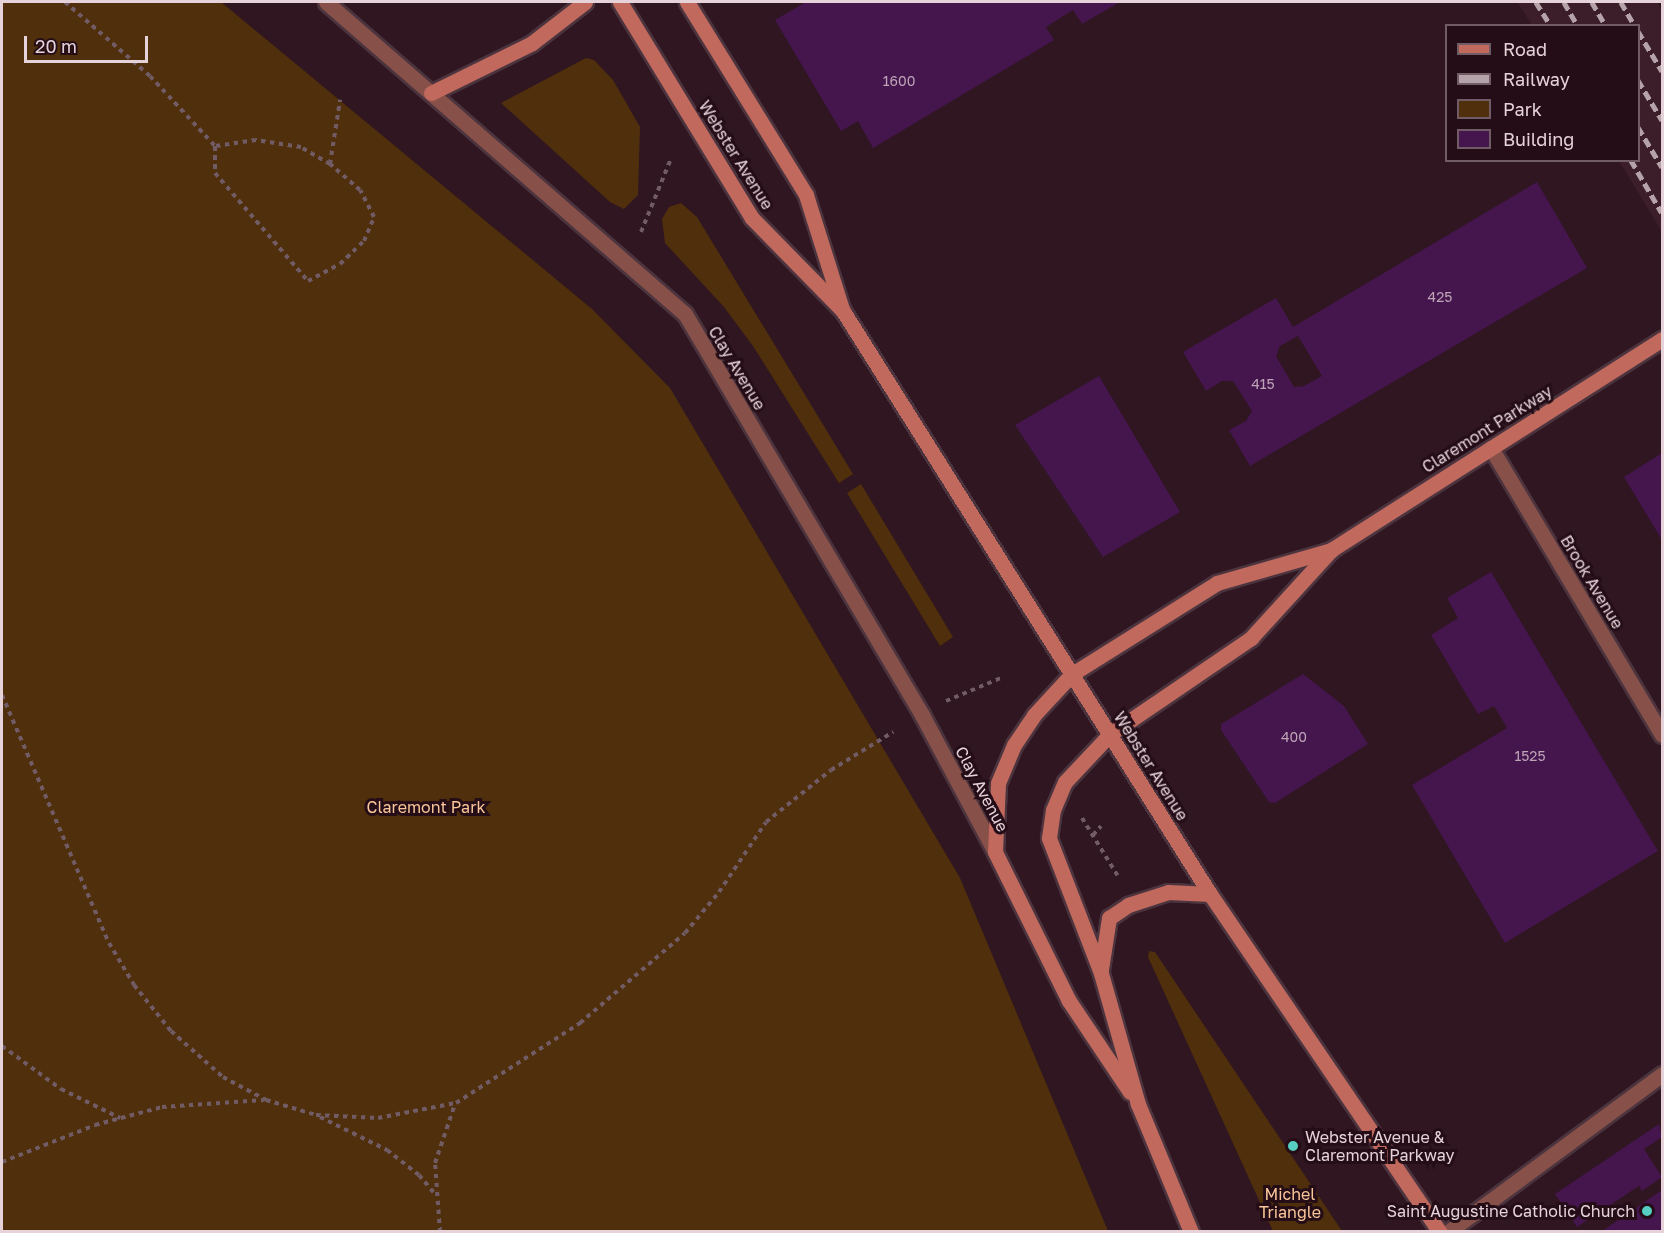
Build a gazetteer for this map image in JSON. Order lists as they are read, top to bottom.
{
  "streets": {
    "main road": ["Webster Avenue", "Clay Avenue", "Claremont Parkway"],
    "street": ["Brook Avenue"]
  },
  "crossings": [
    ["Webster Avenue", "Clay Avenue"],
    ["Webster Avenue", "Claremont Parkway"],
    ["Clay Avenue", "Claremont Parkway"],
    ["Claremont Parkway", "Brook Avenue"]
  ],
  "parks": ["Claremont Park", "Michel Triangle"],
  "places": ["Webster Avenue & Claremont Parkway", "Saint Augustine Catholic Church"],
  "house_numbers": [
    "1600",
    "425",
    "415",
    "400",
    "1525"
  ],
  "legend": [
    "Road",
    "Railway",
    "Park",
    "Building"
  ],
  "scale_bar": "20 m"
}
